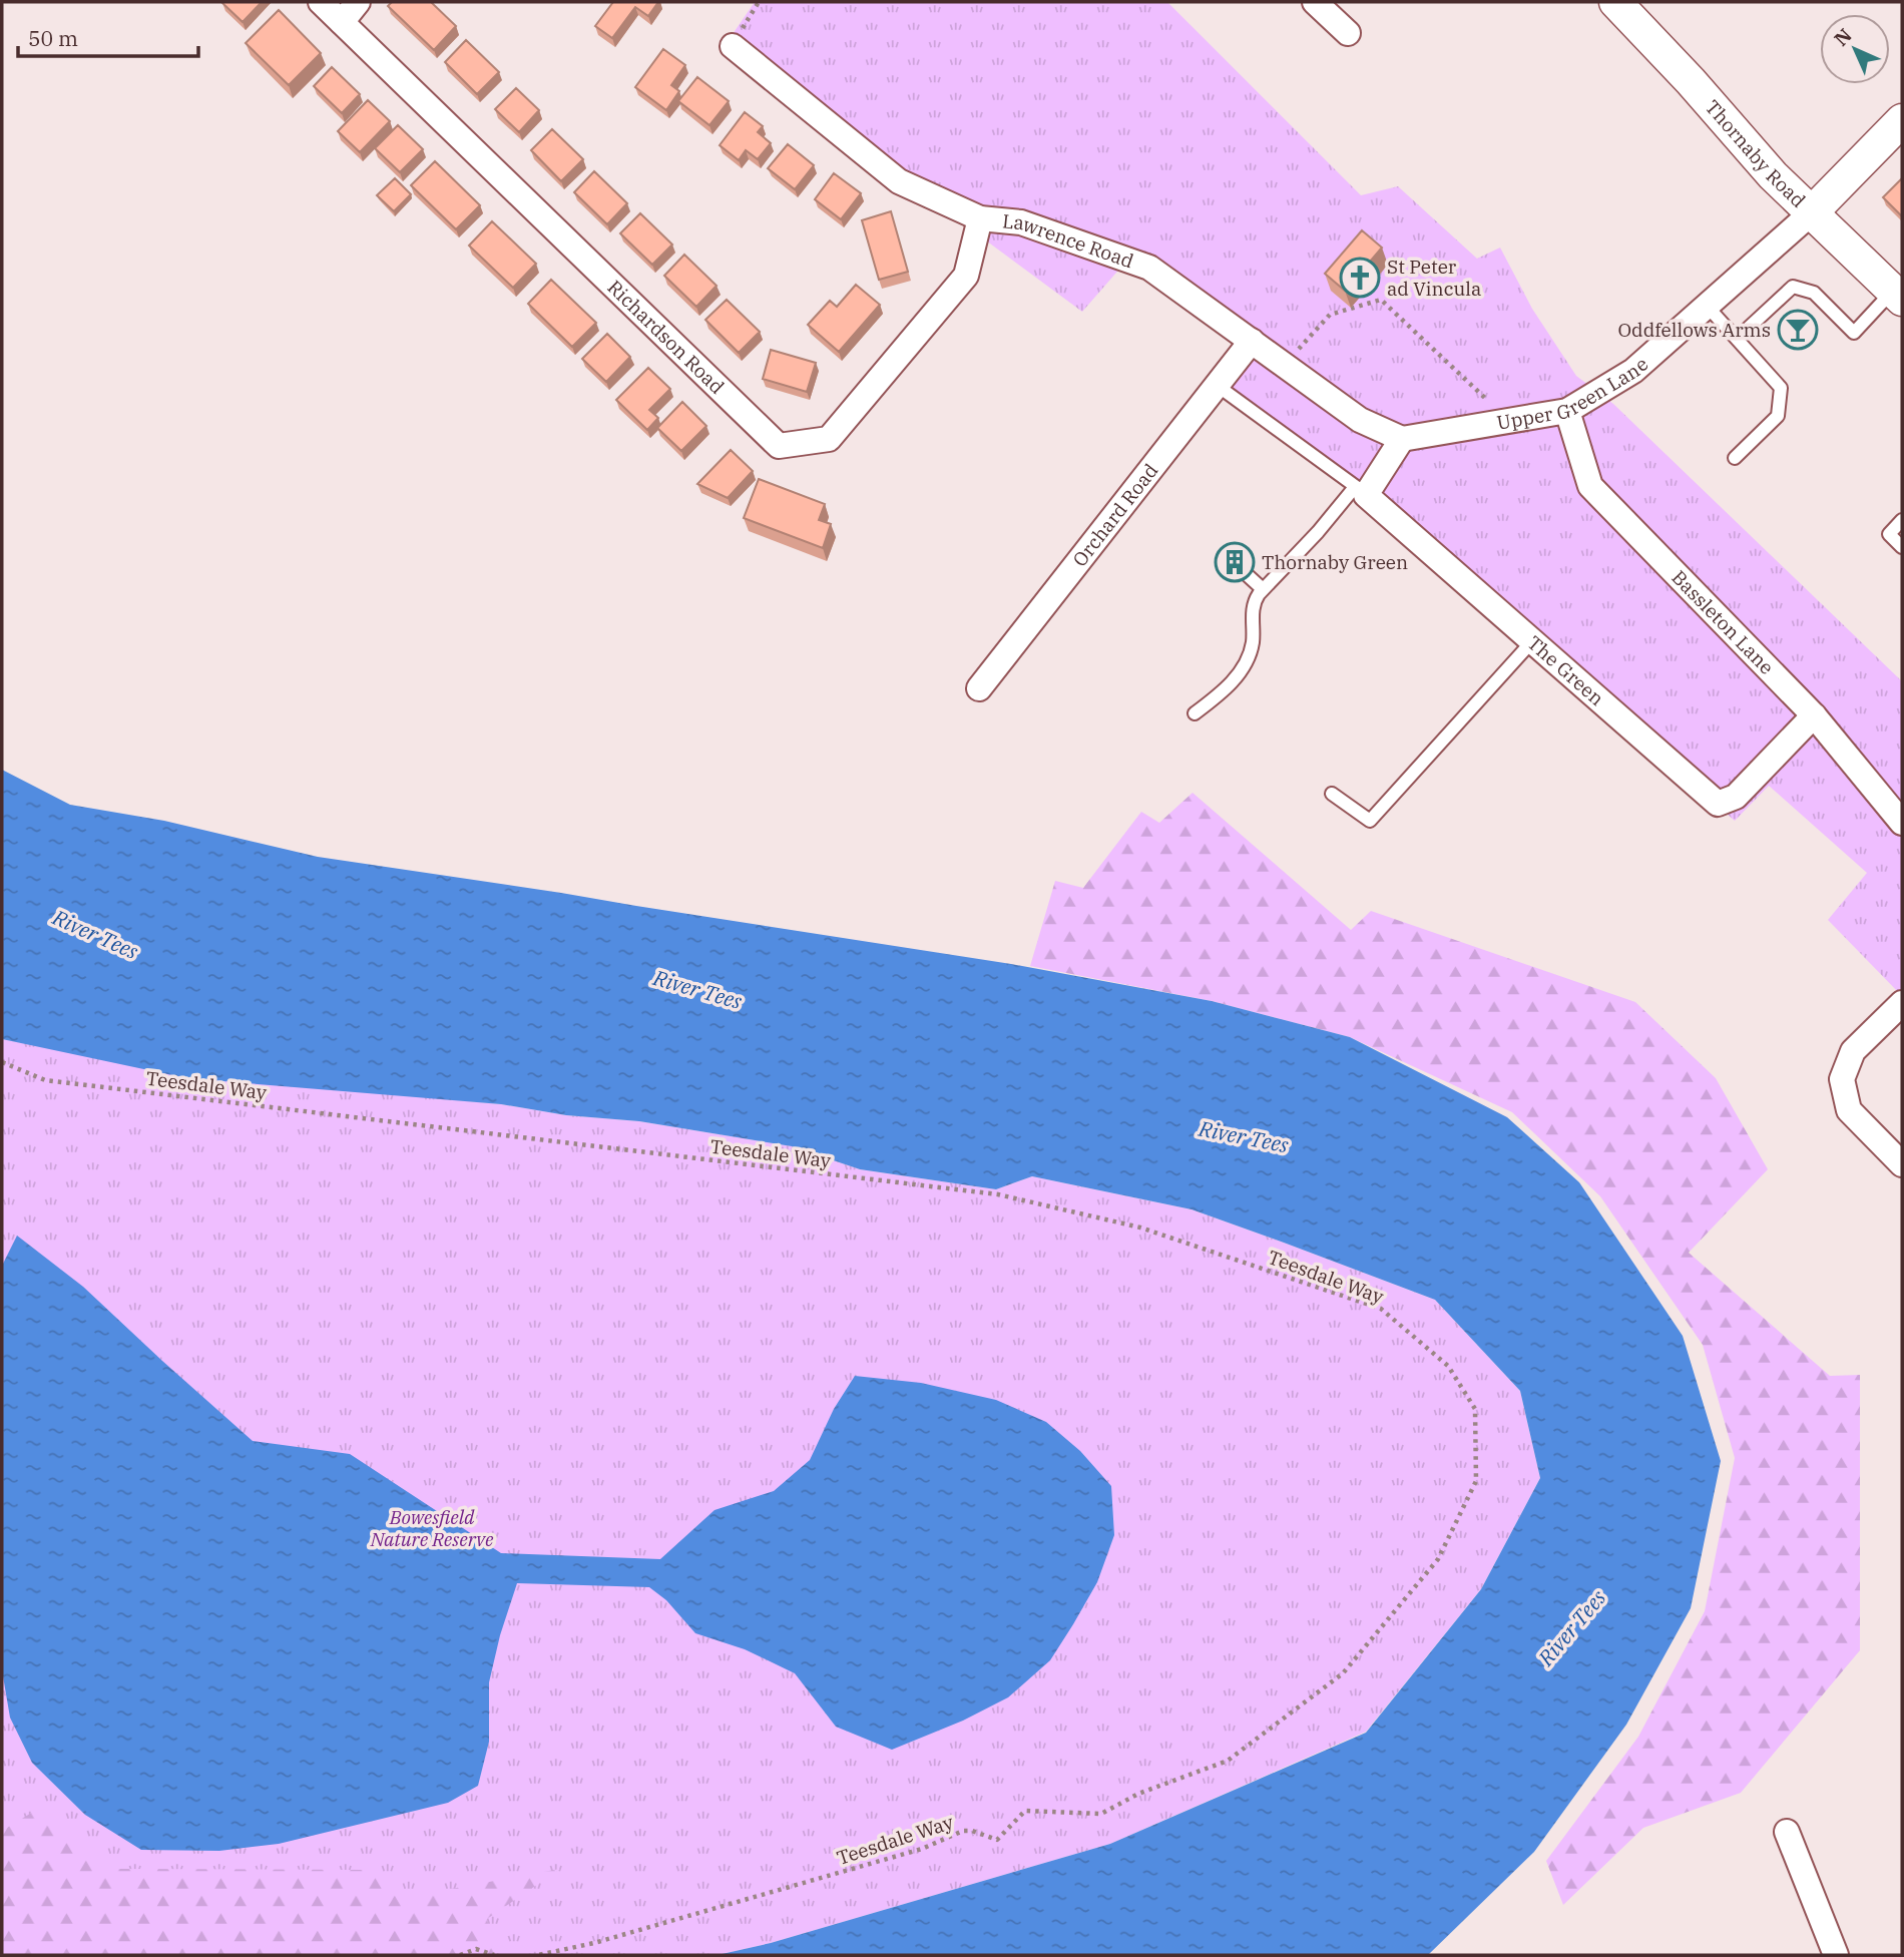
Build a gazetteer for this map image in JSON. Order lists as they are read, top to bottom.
{
  "streets": {
    "street": [
      "Thornaby Road",
      "Lawrence Road",
      "Richardson Road",
      "Upper Green Lane",
      "Orchard Road",
      "Bassleton Lane",
      "The Green"
    ],
    "path": ["Teesdale Way"]
  },
  "crossings": [
    ["Thornaby Road", "Upper Green Lane"],
    ["Lawrence Road", "Richardson Road"],
    ["Lawrence Road", "Upper Green Lane"],
    ["Lawrence Road", "Orchard Road"],
    ["Upper Green Lane", "Bassleton Lane"],
    ["Bassleton Lane", "The Green"]
  ],
  "water": ["River Tees"],
  "parks": ["Bowesfield Nature Reserve"],
  "places": {
    "church": ["St Peter ad Vincula"],
    "bar": ["Oddfellows Arms"],
    "building": ["Thornaby Green"]
  },
  "scale_bar": "50 m",
  "north": "top left"
}
